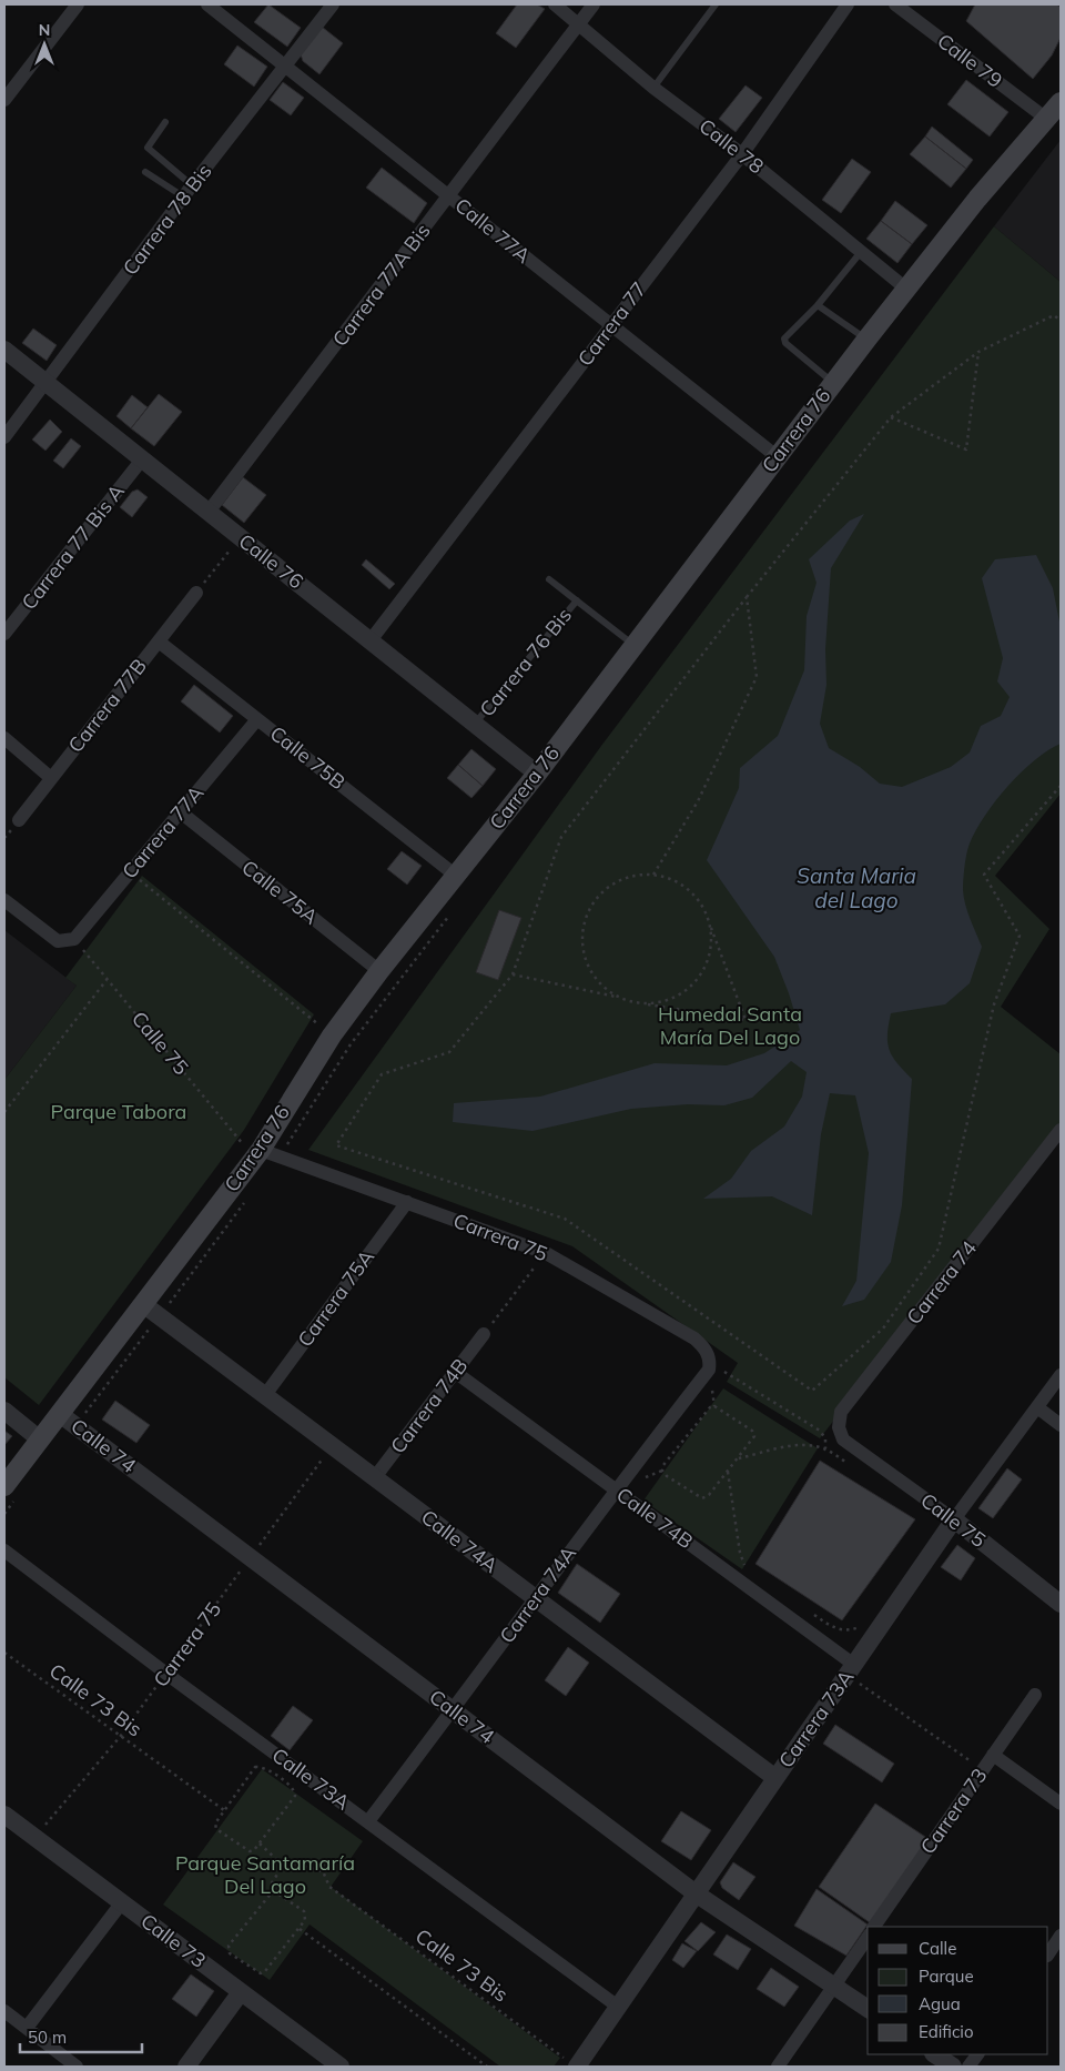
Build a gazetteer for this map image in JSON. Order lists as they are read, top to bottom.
{
  "streets": {
    "main road": ["Carrera 76"],
    "street": [
      "Calle 79",
      "Calle 78",
      "Carrera 78 Bis",
      "Calle 77A",
      "Carrera 77A Bis",
      "Carrera 77",
      "Carrera 77 Bis A",
      "Calle 76",
      "Carrera 77B",
      "Calle 75B",
      "Carrera 77A",
      "Calle 75A",
      "Calle 75",
      "Carrera 75",
      "Carrera 74",
      "Carrera 75A",
      "Carrera 74B",
      "Calle 74",
      "Calle 74B",
      "Calle 74A",
      "Carrera 74A",
      "Carrera 73A",
      "Calle 73A",
      "Carrera 73",
      "Calle 73"
    ],
    "lane": ["Carrera 76 Bis"],
    "path": ["Calle 73 Bis"]
  },
  "crossings": [
    ["Calle 79", "Carrera 76"],
    ["Calle 78", "Carrera 77A Bis"],
    ["Calle 78", "Carrera 77"],
    ["Calle 78", "Carrera 76"],
    ["Carrera 78 Bis", "Calle 77A"],
    ["Carrera 78 Bis", "Calle 76"],
    ["Calle 77A", "Carrera 77A Bis"],
    ["Calle 77A", "Carrera 77"],
    ["Calle 77A", "Carrera 76"],
    ["Carrera 77A Bis", "Calle 76"],
    ["Carrera 77", "Calle 76"],
    ["Carrera 76", "Calle 76"],
    ["Carrera 76", "Calle 75B"],
    ["Carrera 76", "Calle 75A"],
    ["Carrera 76", "Calle 75"],
    ["Carrera 76", "Carrera 75"],
    ["Carrera 76", "Calle 74"],
    ["Carrera 76", "Calle 74A"],
    ["Carrera 77 Bis A", "Calle 76"],
    ["Calle 76", "Carrera 76 Bis"],
    ["Carrera 77B", "Calle 75B"],
    ["Calle 75B", "Carrera 77A"],
    ["Carrera 77A", "Calle 75A"],
    ["Carrera 77A", "Calle 75"],
    ["Calle 75", "Carrera 75"],
    ["Calle 75", "Carrera 74"],
    ["Calle 75", "Carrera 73A"],
    ["Carrera 75", "Carrera 75A"],
    ["Carrera 75", "Calle 74"],
    ["Carrera 75", "Calle 74A"],
    ["Carrera 75", "Carrera 74A"],
    ["Carrera 75", "Calle 73 Bis"],
    ["Carrera 75", "Calle 73A"],
    ["Carrera 75", "Calle 73"],
    ["Carrera 75A", "Calle 74A"],
    ["Carrera 74B", "Calle 74B"],
    ["Carrera 74B", "Calle 74A"],
    ["Calle 74", "Carrera 74A"],
    ["Calle 74", "Carrera 73A"],
    ["Calle 74B", "Carrera 74A"],
    ["Calle 74B", "Carrera 73A"],
    ["Calle 74A", "Carrera 74A"],
    ["Calle 74A", "Carrera 73A"],
    ["Carrera 74A", "Calle 73A"],
    ["Calle 73 Bis", "Carrera 73A"],
    ["Carrera 73A", "Calle 73A"]
  ],
  "water": ["Santa Maria del Lago"],
  "parks": ["Humedal Santa María Del Lago", "Parque Tabora", "Parque Santamaría Del Lago"],
  "legend": [
    "Calle",
    "Parque",
    "Agua",
    "Edificio"
  ],
  "scale_bar": "50 m",
  "north": "top"
}
